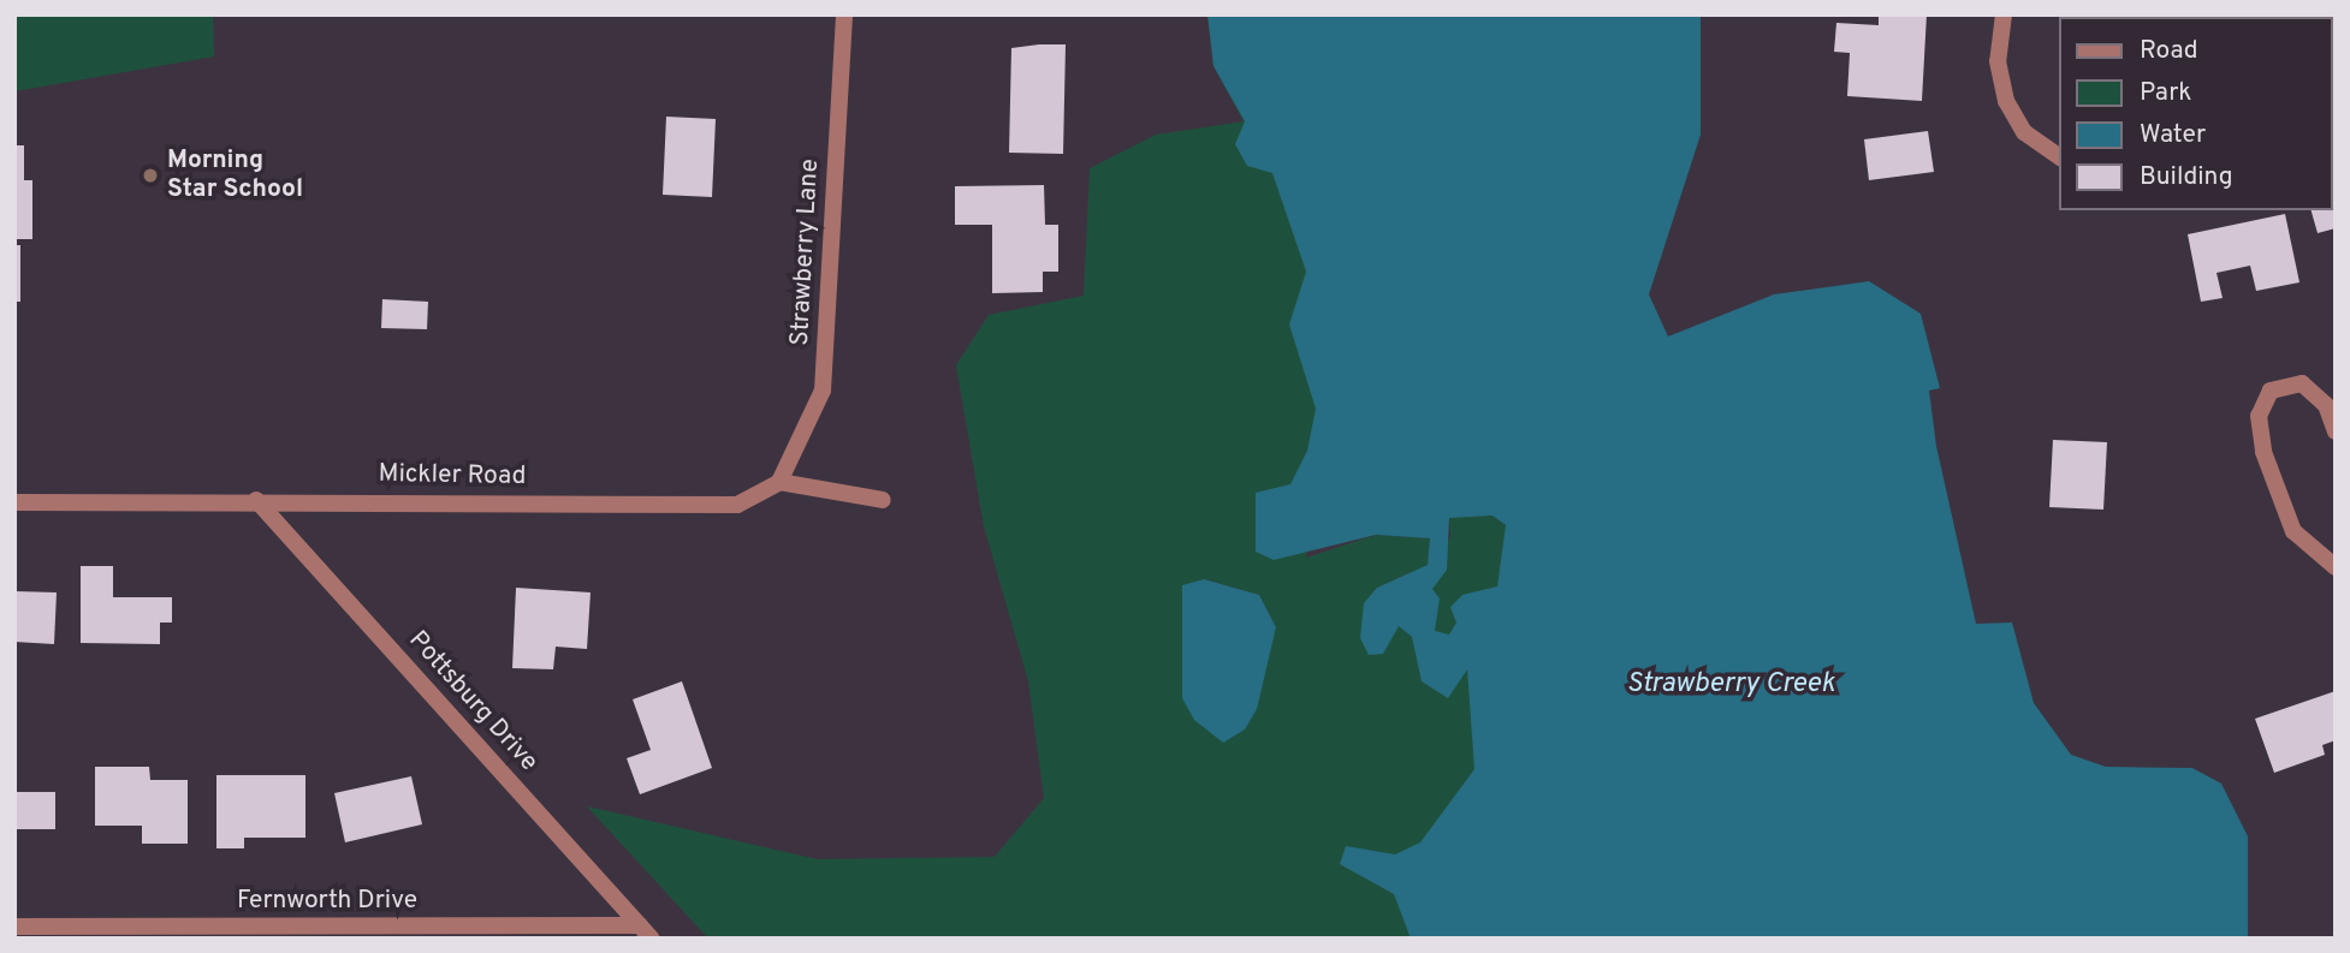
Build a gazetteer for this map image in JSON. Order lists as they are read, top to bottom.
{
  "streets": {
    "street": [
      "Strawberry Lane",
      "Mickler Road",
      "Pottsburg Drive",
      "Fernworth Drive"
    ]
  },
  "crossings": [
    ["Strawberry Lane", "Mickler Road"],
    ["Mickler Road", "Pottsburg Drive"],
    ["Pottsburg Drive", "Fernworth Drive"]
  ],
  "water": ["Strawberry Creek"],
  "places": ["Morning Star School"],
  "legend": [
    "Road",
    "Park",
    "Water",
    "Building"
  ]
}
